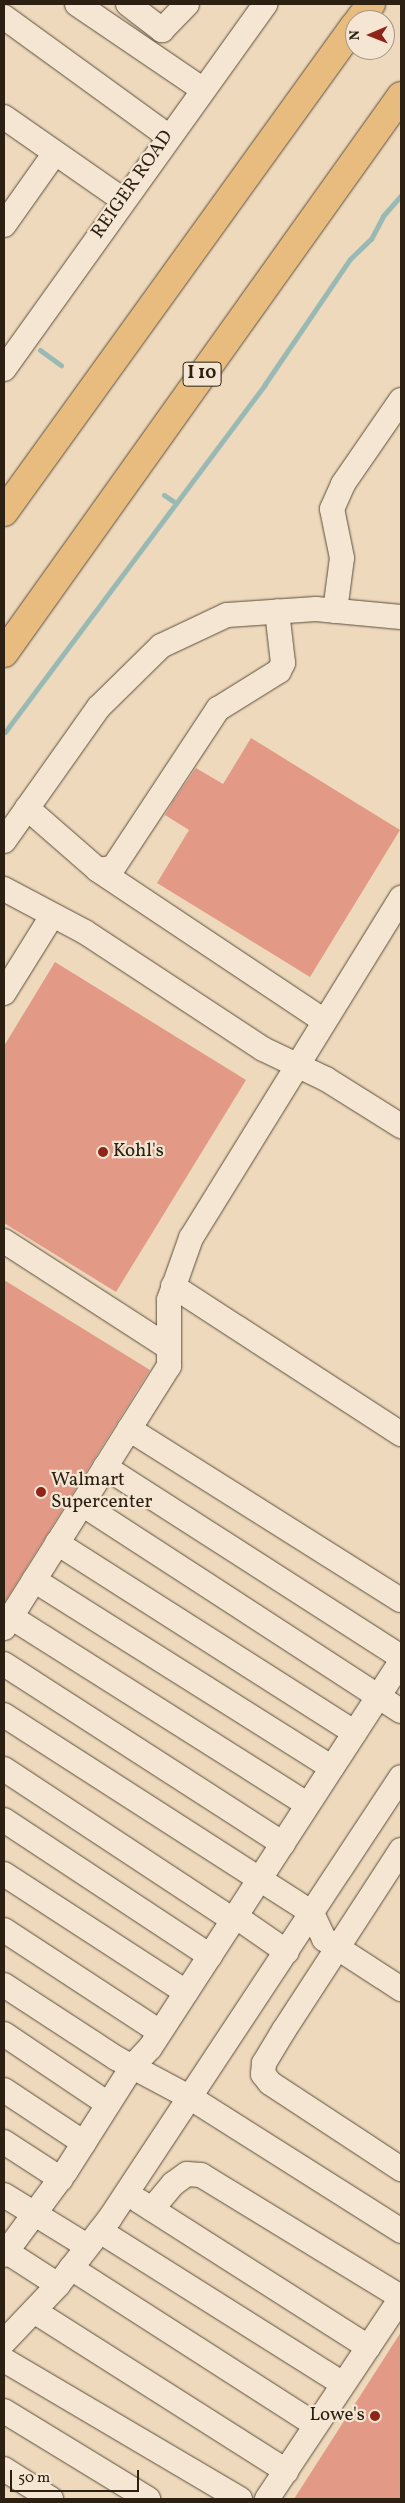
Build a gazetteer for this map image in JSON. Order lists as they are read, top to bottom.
{
  "streets": {
    "highway": ["I 10"],
    "street": ["REIGER ROAD"]
  },
  "places": ["Kohl's", "Walmart Supercenter", "Lowe's"],
  "scale_bar": "50 m",
  "north": "left"
}
